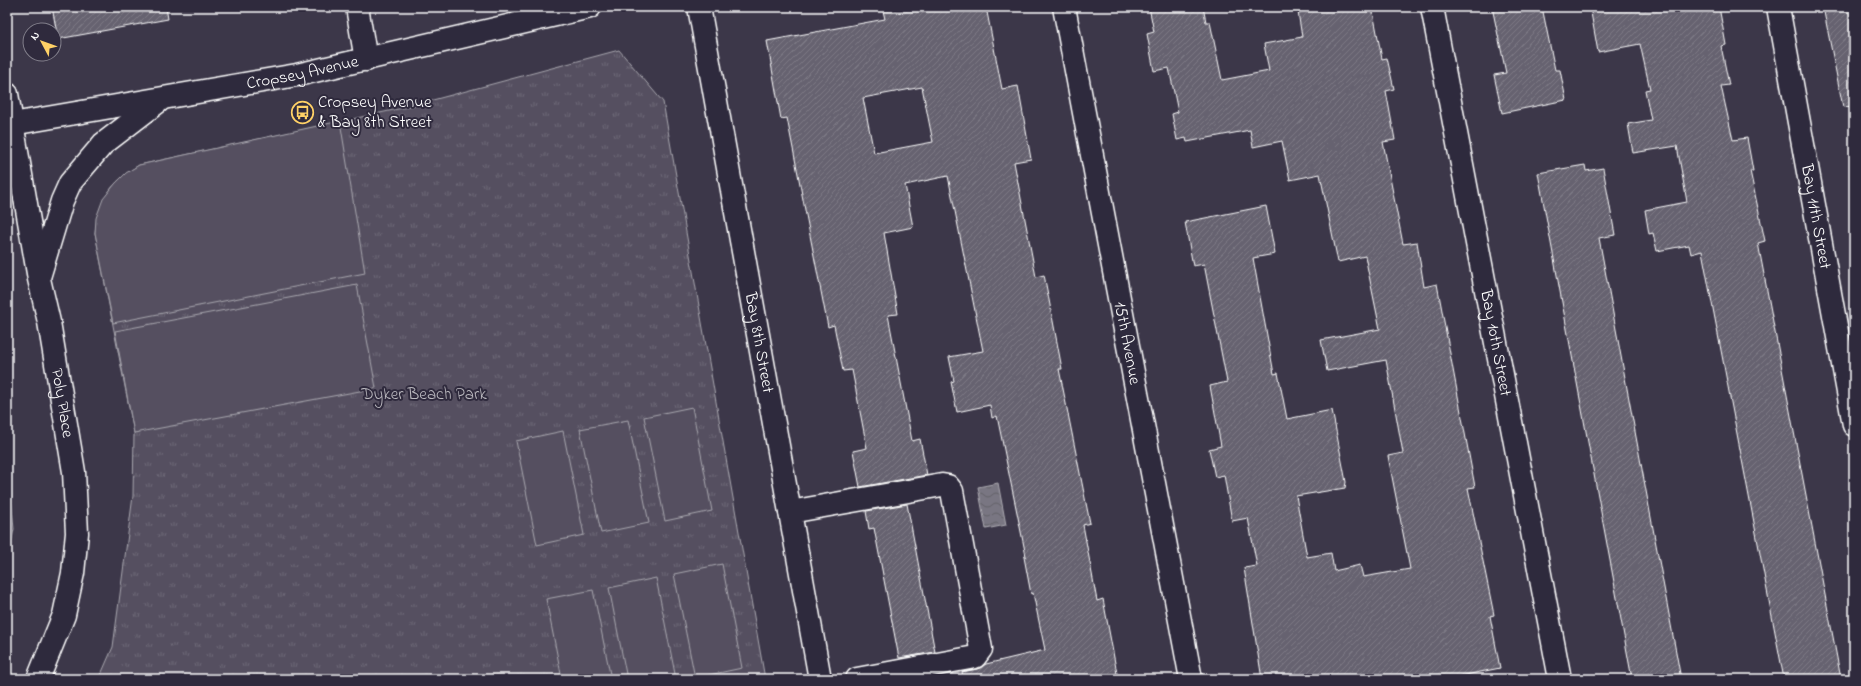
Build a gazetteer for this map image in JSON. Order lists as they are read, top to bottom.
{
  "streets": {
    "main road": [
      "Cropsey Avenue",
      "Bay 11th Street",
      "Bay 8th Street",
      "15th Avenue",
      "Bay 10th Street",
      "Poly Place"
    ]
  },
  "crossings": [
    ["Cropsey Avenue", "Poly Place"]
  ],
  "parks": ["Dyker Beach Park"],
  "places": {
    "bus stop": ["Cropsey Avenue & Bay 8th Street"]
  },
  "north": "top left"
}
